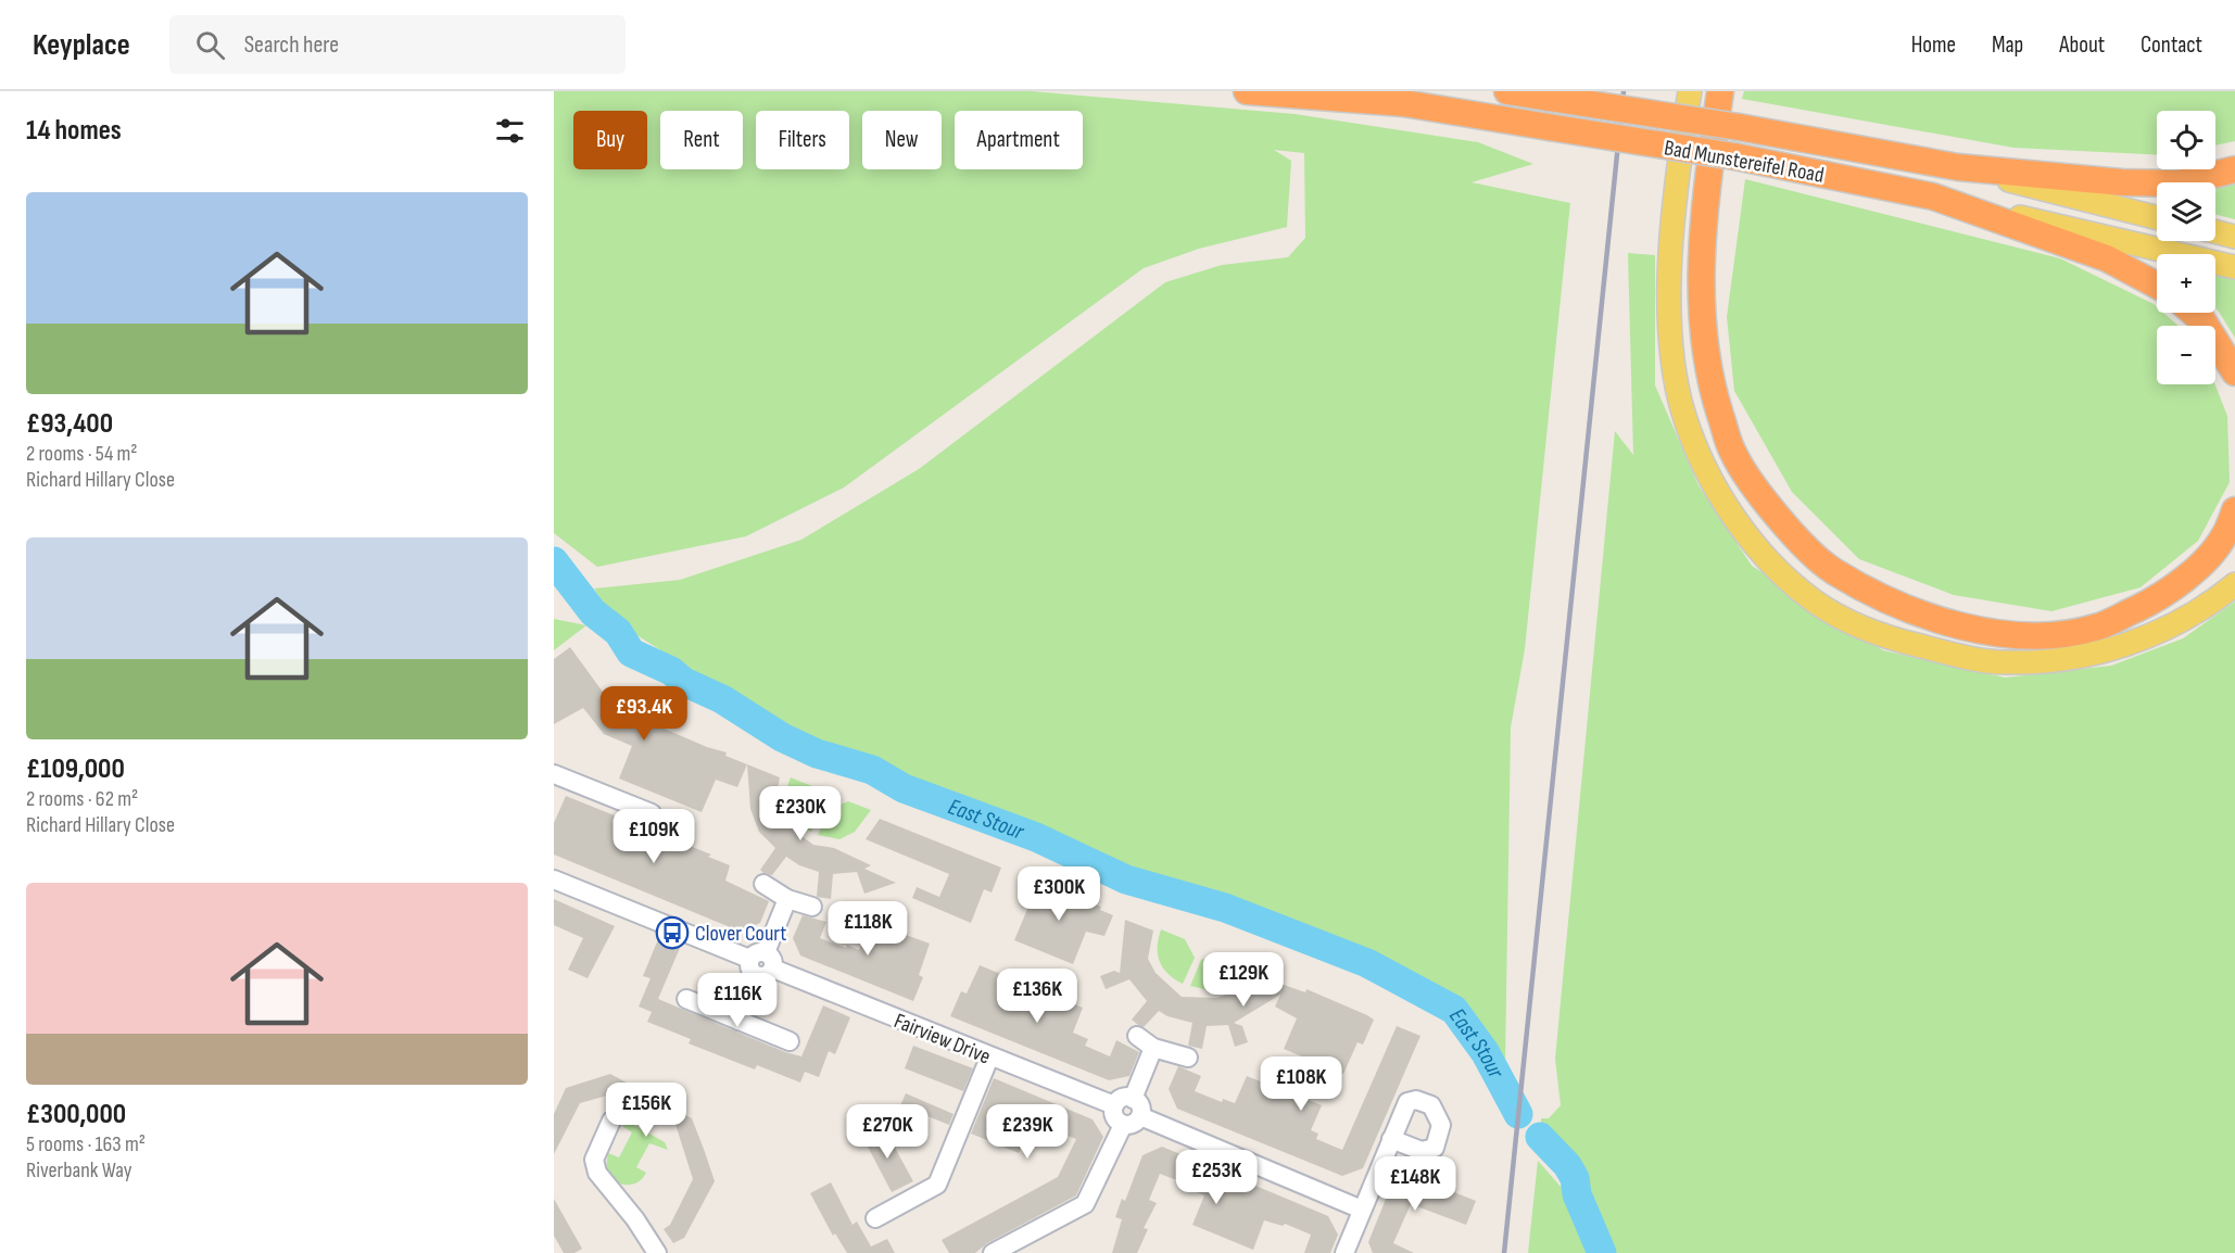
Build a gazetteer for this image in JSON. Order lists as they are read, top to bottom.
{
  "streets": {
    "highway": ["Bad Munstereifel Road"],
    "street": ["Fairview Drive"]
  },
  "water": ["East Stour"],
  "places": {
    "bus stop": ["Clover Court"]
  },
  "page": {
    "header": "Keyplace",
    "search": "Search here",
    "nav": [
      "Home",
      "Map",
      "About",
      "Contact"
    ],
    "heading": "14 homes",
    "map_buttons": ["+", "−"],
    "chip": [
      "Buy",
      "Rent",
      "Filters",
      "New",
      "Apartment"
    ],
    "list": [
      {
        "name": "£93,400",
        "note": "2 rooms · 54 m² · Richard Hillary Close"
      },
      {
        "name": "£109,000",
        "note": "2 rooms · 62 m² · Richard Hillary Close"
      },
      {
        "name": "£300,000",
        "note": "5 rooms · 163 m² · Riverbank Way"
      }
    ],
    "price": [
      "£93.4K",
      "£230K",
      "£109K",
      "£300K",
      "£118K",
      "£129K",
      "£136K",
      "£116K",
      "£108K",
      "£156K",
      "£270K",
      "£239K",
      "£253K",
      "£148K"
    ]
  }
}
